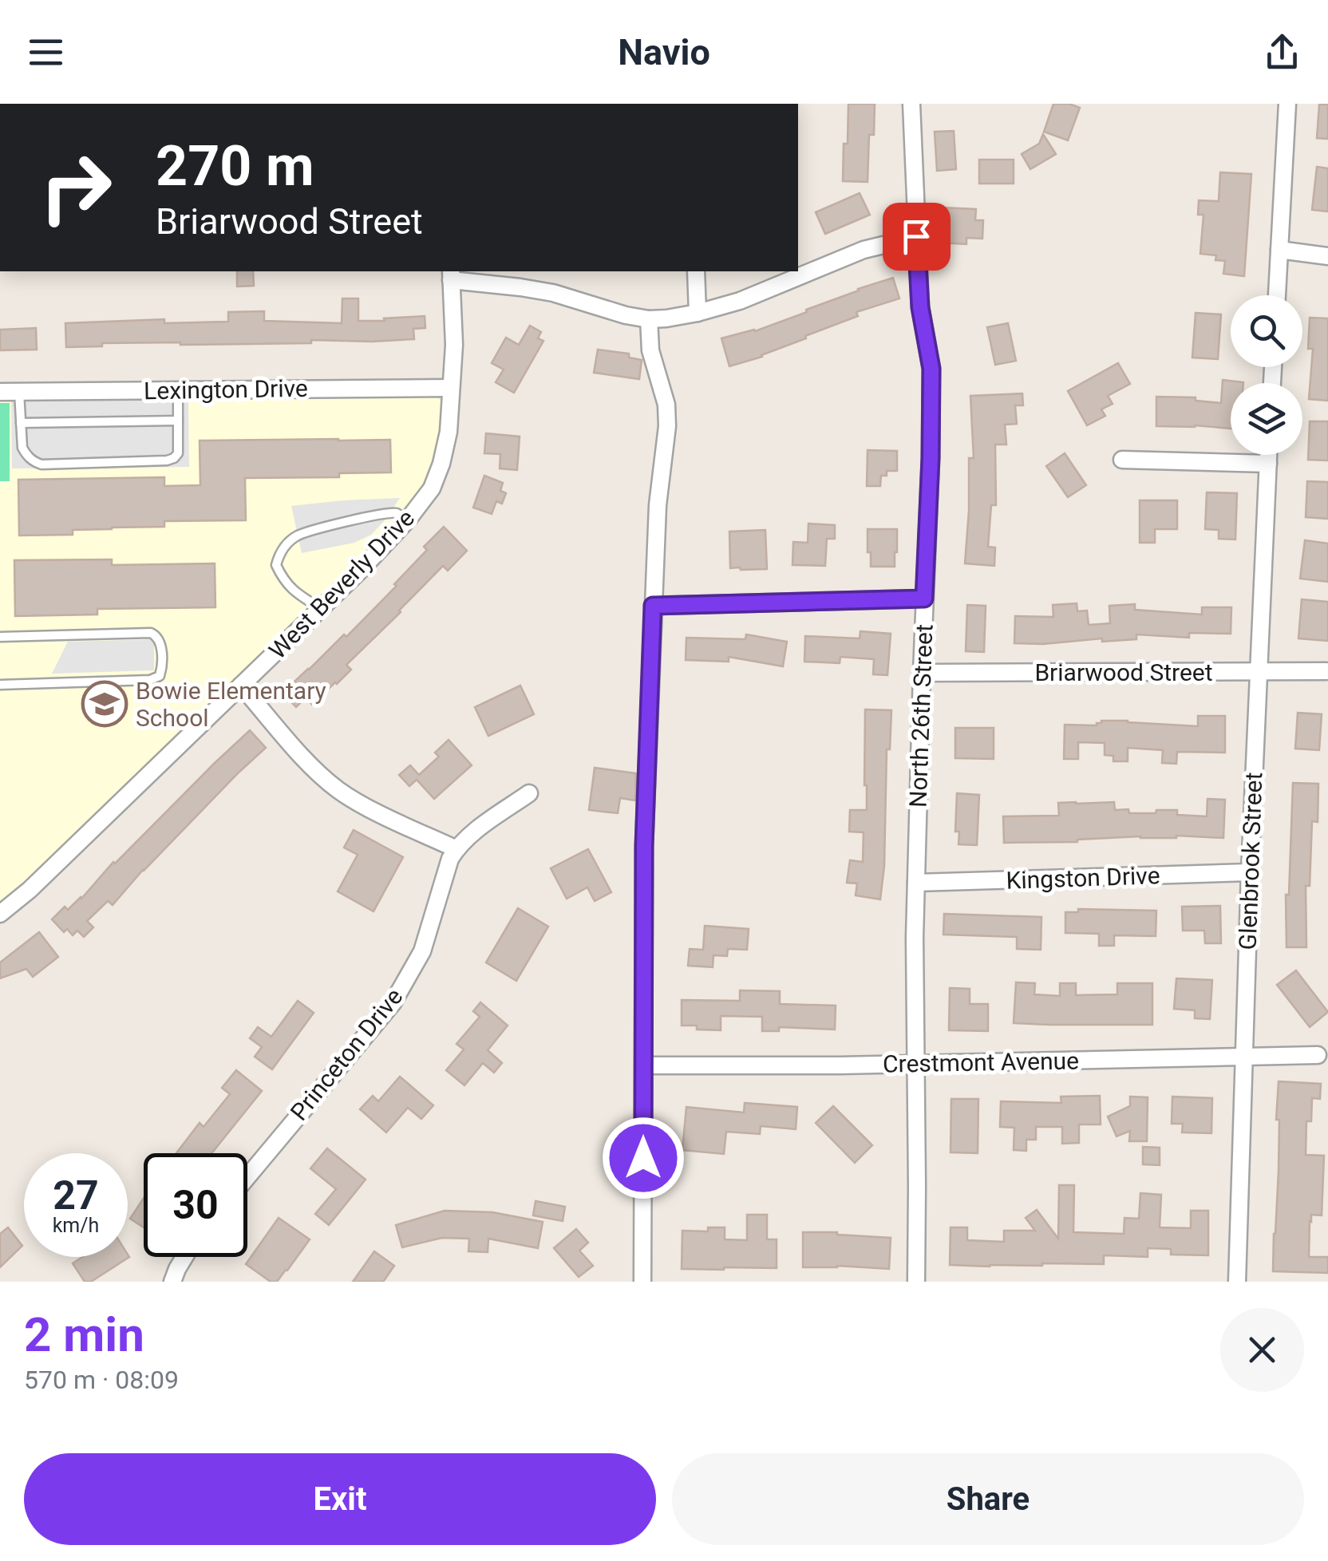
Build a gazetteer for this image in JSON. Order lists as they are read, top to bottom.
{
  "streets": {
    "street": [
      "Lexington Drive",
      "West Beverly Drive",
      "Briarwood Street",
      "North 26th Street",
      "Glenbrook Street",
      "Kingston Drive",
      "Princeton Drive",
      "Crestmont Avenue"
    ]
  },
  "crossings": [
    ["Lexington Drive", "West Beverly Drive"],
    ["Briarwood Street", "North 26th Street"],
    ["Briarwood Street", "Glenbrook Street"],
    ["North 26th Street", "Kingston Drive"],
    ["North 26th Street", "Crestmont Avenue"],
    ["Glenbrook Street", "Kingston Drive"],
    ["Glenbrook Street", "Crestmont Avenue"]
  ],
  "places": {
    "school or university": ["Bowie Elementary School"]
  },
  "page": {
    "header": "Navio",
    "turn": ["270 m", "Briarwood Street"],
    "speed": "27 km/h",
    "limit": "30",
    "heading": ["2 min", "570 m · 08:09"],
    "buttons": ["Exit", "Share"]
  }
}
